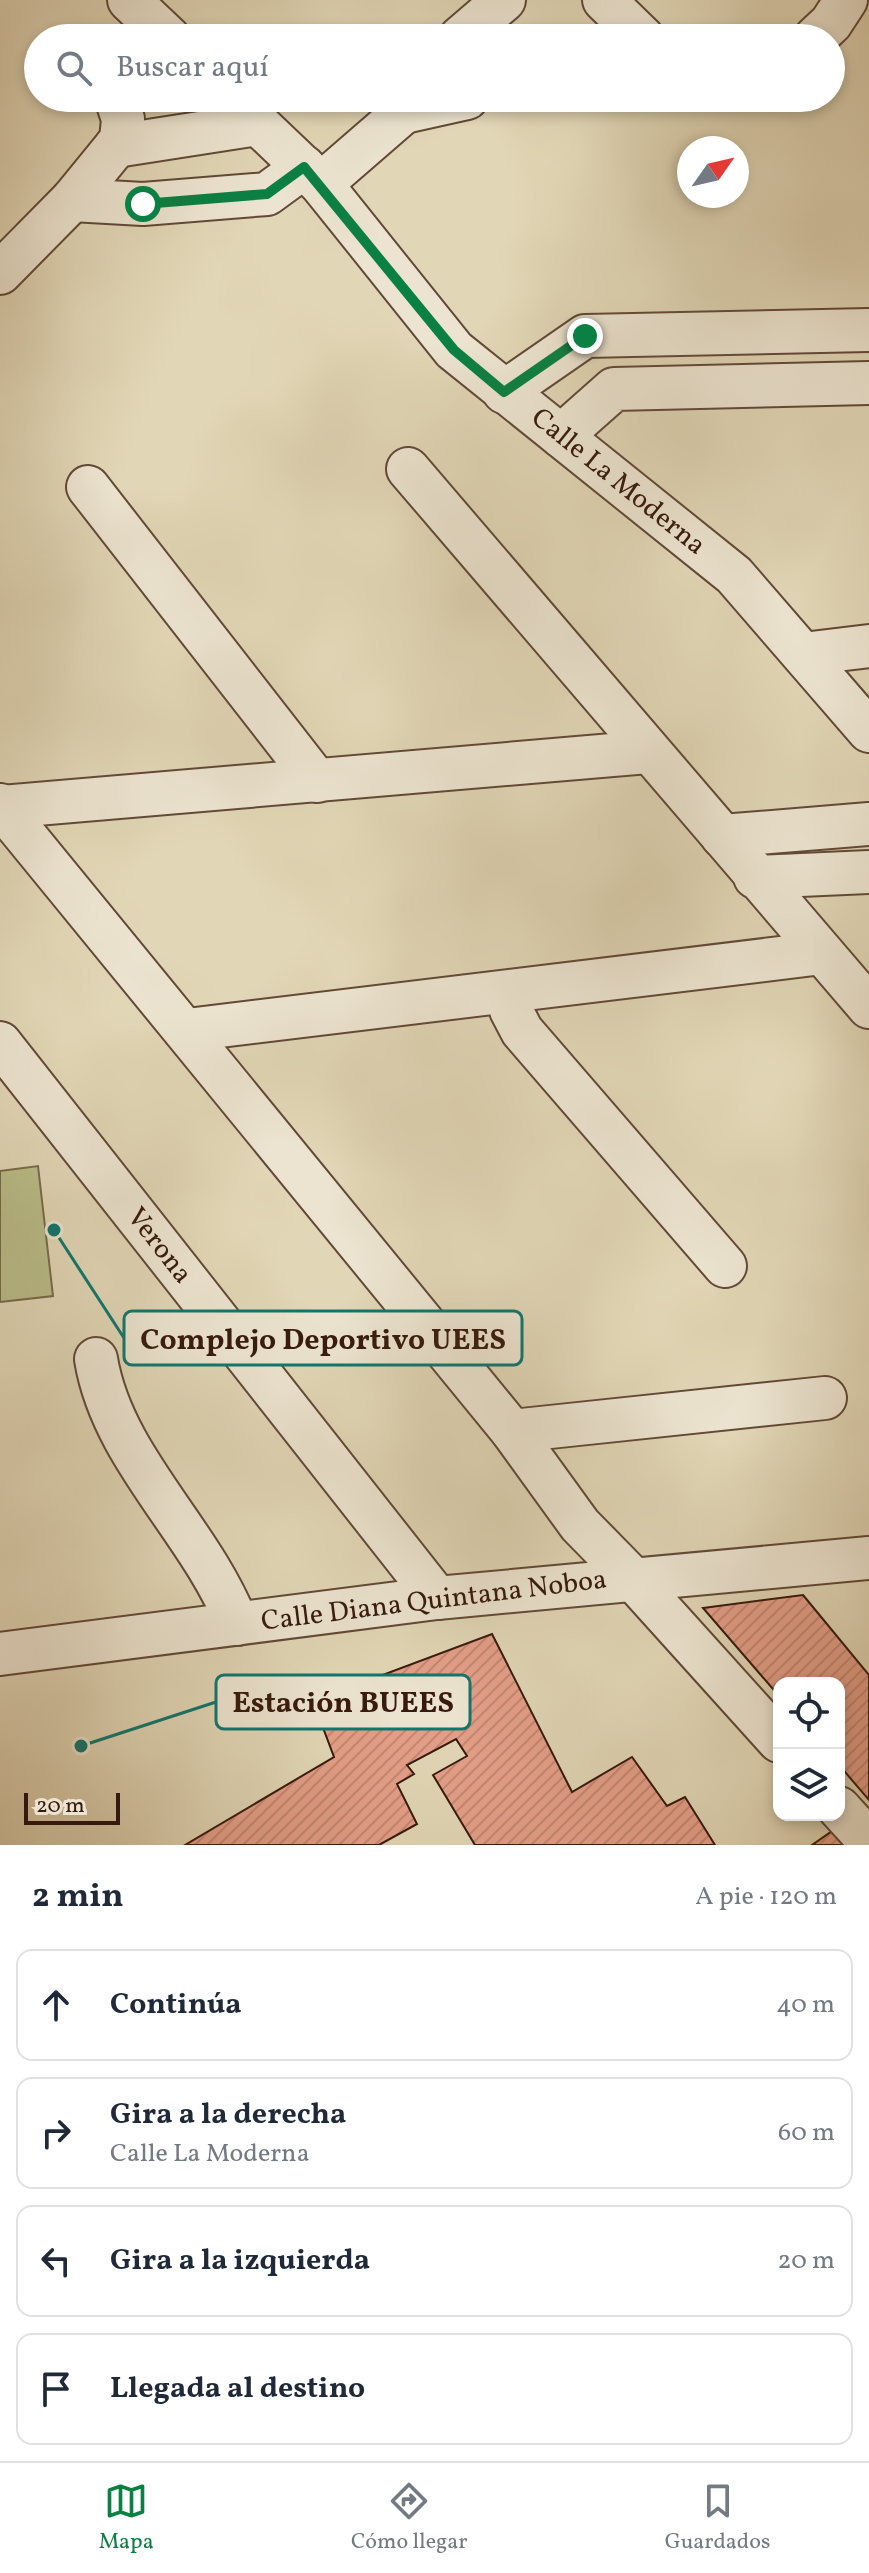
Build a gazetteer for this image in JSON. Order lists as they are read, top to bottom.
{
  "streets": {
    "street": ["Calle La Moderna", "Verona", "Calle Diana Quintana Noboa"]
  },
  "crossings": [
    ["Verona", "Calle Diana Quintana Noboa"]
  ],
  "places": ["Complejo Deportivo UEES", "Estación BUEES"],
  "scale_bar": "20 m",
  "north": "top right",
  "page": {
    "search": "Buscar aquí",
    "scale": "20 m",
    "heading": ["2 min", "A pie · 120 m"],
    "list": [
      ["Continúa", "40 m"],
      ["Gira a la derecha", "Calle La Moderna", "60 m"],
      ["Gira a la izquierda", "20 m"],
      "Llegada al destino"
    ],
    "nav": ["Mapa", "Cómo llegar", "Guardados"]
  }
}
